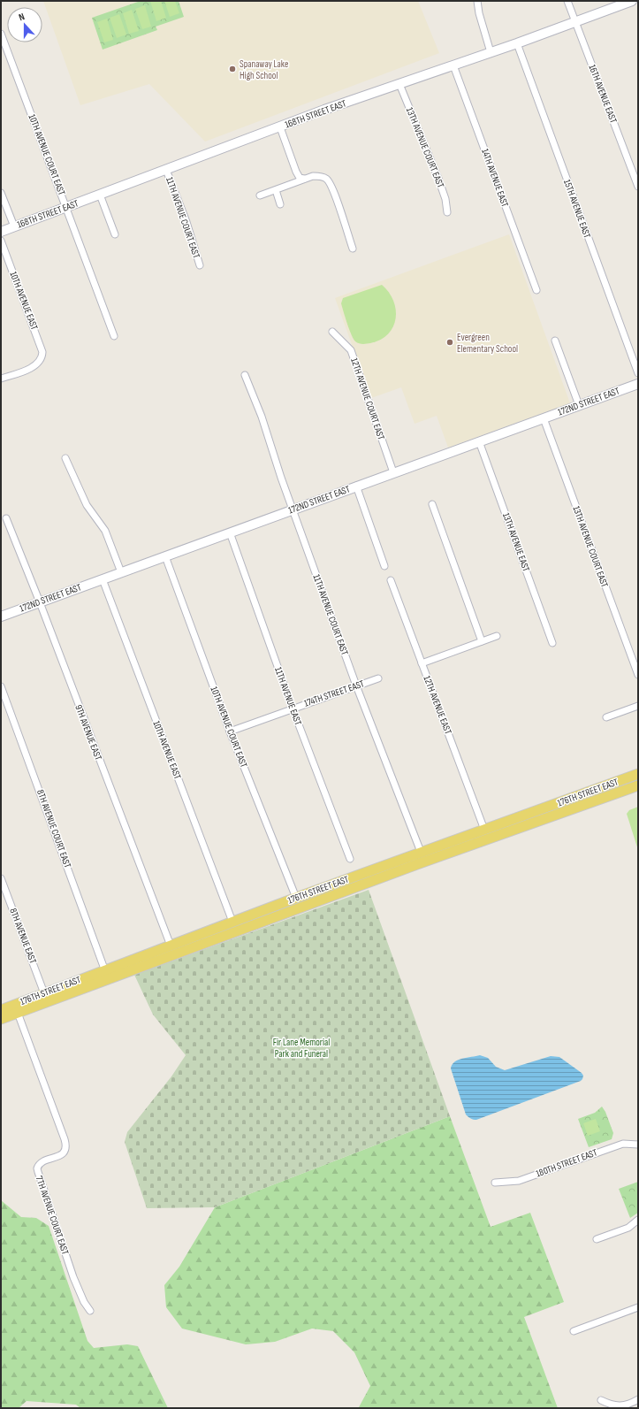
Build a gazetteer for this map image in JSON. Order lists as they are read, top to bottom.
{
  "streets": {
    "main road": ["176TH STREET EAST"],
    "street": [
      "16TH AVENUE EAST",
      "168TH STREET EAST",
      "13TH AVENUE COURT EAST",
      "10TH AVENUE COURT EAST",
      "14TH AVENUE EAST",
      "15TH AVENUE EAST",
      "11TH AVENUE COURT EAST",
      "10TH AVENUE EAST",
      "12TH AVENUE COURT EAST",
      "172ND STREET EAST",
      "13TH AVENUE EAST",
      "174TH STREET EAST",
      "11TH AVENUE EAST",
      "12TH AVENUE EAST",
      "9TH AVENUE EAST",
      "8TH AVENUE COURT EAST",
      "8TH AVENUE EAST",
      "180TH STREET EAST",
      "7TH AVENUE COURT EAST"
    ]
  },
  "crossings": [
    ["16TH AVENUE EAST", "168TH STREET EAST"],
    ["168TH STREET EAST", "13TH AVENUE COURT EAST"],
    ["168TH STREET EAST", "10TH AVENUE COURT EAST"],
    ["168TH STREET EAST", "14TH AVENUE EAST"],
    ["168TH STREET EAST", "15TH AVENUE EAST"],
    ["168TH STREET EAST", "11TH AVENUE COURT EAST"],
    ["13TH AVENUE COURT EAST", "172ND STREET EAST"],
    ["10TH AVENUE COURT EAST", "172ND STREET EAST"],
    ["10TH AVENUE COURT EAST", "174TH STREET EAST"],
    ["10TH AVENUE COURT EAST", "176TH STREET EAST"],
    ["11TH AVENUE COURT EAST", "172ND STREET EAST"],
    ["11TH AVENUE COURT EAST", "174TH STREET EAST"],
    ["11TH AVENUE COURT EAST", "176TH STREET EAST"],
    ["10TH AVENUE EAST", "172ND STREET EAST"],
    ["10TH AVENUE EAST", "176TH STREET EAST"],
    ["12TH AVENUE COURT EAST", "172ND STREET EAST"],
    ["172ND STREET EAST", "13TH AVENUE EAST"],
    ["172ND STREET EAST", "11TH AVENUE EAST"],
    ["172ND STREET EAST", "9TH AVENUE EAST"],
    ["174TH STREET EAST", "11TH AVENUE EAST"],
    ["12TH AVENUE EAST", "176TH STREET EAST"],
    ["9TH AVENUE EAST", "176TH STREET EAST"],
    ["176TH STREET EAST", "8TH AVENUE COURT EAST"],
    ["176TH STREET EAST", "8TH AVENUE EAST"],
    ["176TH STREET EAST", "7TH AVENUE COURT EAST"]
  ],
  "parks": ["Fir Lane Memorial Park and Funeral"],
  "places": ["Spanaway Lake High School", "Evergreen Elementary School"],
  "north": "top"
}
